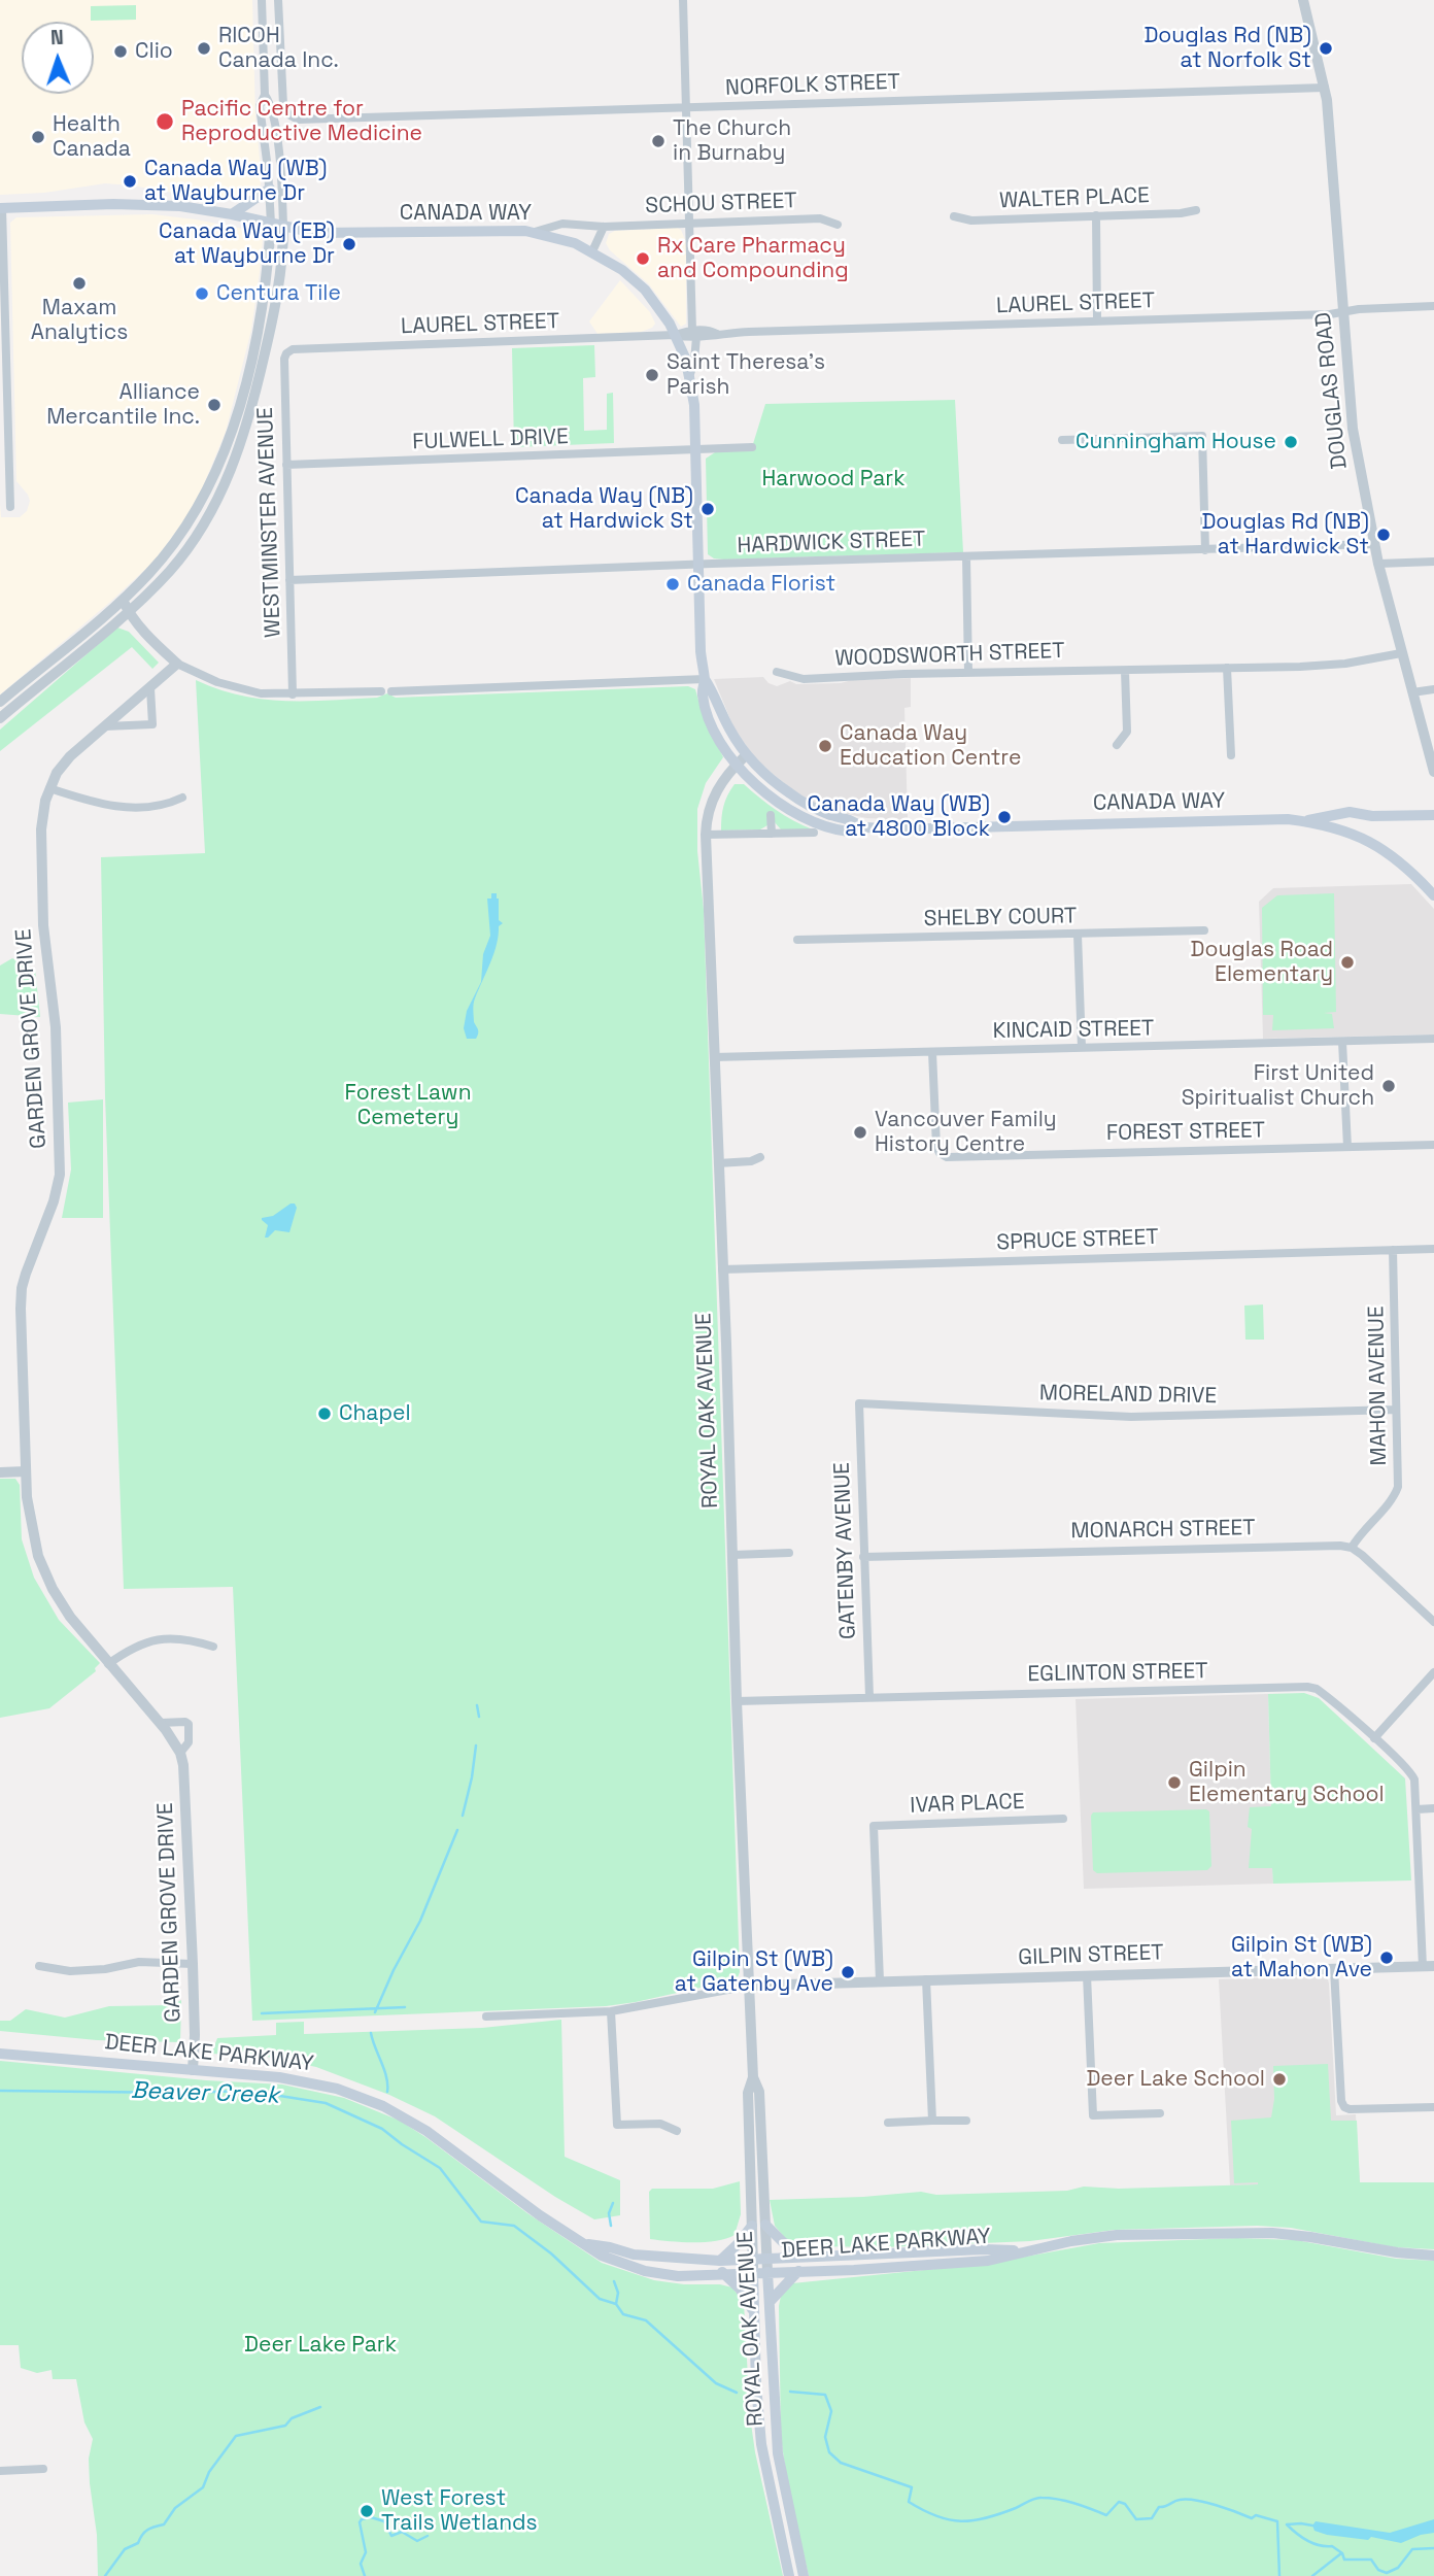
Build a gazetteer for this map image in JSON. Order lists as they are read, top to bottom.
{
  "streets": {
    "main road": ["CANADA WAY", "ROYAL OAK AVENUE", "DEER LAKE PARKWAY"],
    "street": [
      "NORFOLK STREET",
      "WALTER PLACE",
      "SCHOU STREET",
      "LAUREL STREET",
      "DOUGLAS ROAD",
      "FULWELL DRIVE",
      "WESTMINSTER AVENUE",
      "HARDWICK STREET",
      "WOODSWORTH STREET",
      "SHELBY COURT",
      "KINCAID STREET",
      "GARDEN GROVE DRIVE",
      "FOREST STREET",
      "SPRUCE STREET",
      "MAHON AVENUE",
      "MORELAND DRIVE",
      "MONARCH STREET",
      "GATENBY AVENUE",
      "EGLINTON STREET",
      "IVAR PLACE",
      "GILPIN STREET"
    ]
  },
  "crossings": [
    ["NORFOLK STREET", "DOUGLAS ROAD"],
    ["SCHOU STREET", "CANADA WAY"],
    ["CANADA WAY", "LAUREL STREET"],
    ["CANADA WAY", "FULWELL DRIVE"],
    ["CANADA WAY", "HARDWICK STREET"],
    ["CANADA WAY", "ROYAL OAK AVENUE"],
    ["LAUREL STREET", "DOUGLAS ROAD"],
    ["LAUREL STREET", "WESTMINSTER AVENUE"],
    ["DOUGLAS ROAD", "HARDWICK STREET"],
    ["DOUGLAS ROAD", "WOODSWORTH STREET"],
    ["FULWELL DRIVE", "WESTMINSTER AVENUE"],
    ["WESTMINSTER AVENUE", "HARDWICK STREET"],
    ["KINCAID STREET", "FOREST STREET"],
    ["KINCAID STREET", "ROYAL OAK AVENUE"],
    ["GARDEN GROVE DRIVE", "DEER LAKE PARKWAY"],
    ["SPRUCE STREET", "MAHON AVENUE"],
    ["SPRUCE STREET", "ROYAL OAK AVENUE"],
    ["MAHON AVENUE", "MORELAND DRIVE"],
    ["MAHON AVENUE", "MONARCH STREET"],
    ["MORELAND DRIVE", "GATENBY AVENUE"],
    ["ROYAL OAK AVENUE", "EGLINTON STREET"],
    ["ROYAL OAK AVENUE", "GILPIN STREET"],
    ["ROYAL OAK AVENUE", "DEER LAKE PARKWAY"],
    ["MONARCH STREET", "GATENBY AVENUE"],
    ["GATENBY AVENUE", "EGLINTON STREET"],
    ["IVAR PLACE", "GILPIN STREET"]
  ],
  "water": ["Beaver Creek"],
  "parks": ["Harwood Park", "Forest Lawn Cemetery", "Deer Lake Park"],
  "places": [
    "RICOH Canada Inc.",
    "Douglas Rd (NB) at Norfolk St",
    "Clio",
    "Pacific Centre for Reproductive Medicine",
    "Health Canada",
    "The Church in Burnaby",
    "Canada Way (WB) at Wayburne Dr",
    "Canada Way (EB) at Wayburne Dr",
    "Rx Care Pharmacy and Compounding",
    "Maxam Analytics",
    "Centura Tile",
    "Saint Theresa's Parish",
    "Alliance Mercantile Inc.",
    "Cunningham House",
    "Canada Way (NB) at Hardwick St",
    "Douglas Rd (NB) at Hardwick St",
    "Canada Florist",
    "Canada Way Education Centre",
    "Canada Way (WB) at 4800 Block",
    "Douglas Road Elementary",
    "First United Spiritualist Church",
    "Vancouver Family History Centre",
    "Chapel",
    "Gilpin Elementary School",
    "Gilpin St (WB) at Mahon Ave",
    "Gilpin St (WB) at Gatenby Ave",
    "Deer Lake School",
    "West Forest Trails Wetlands"
  ],
  "north": "top"
}
